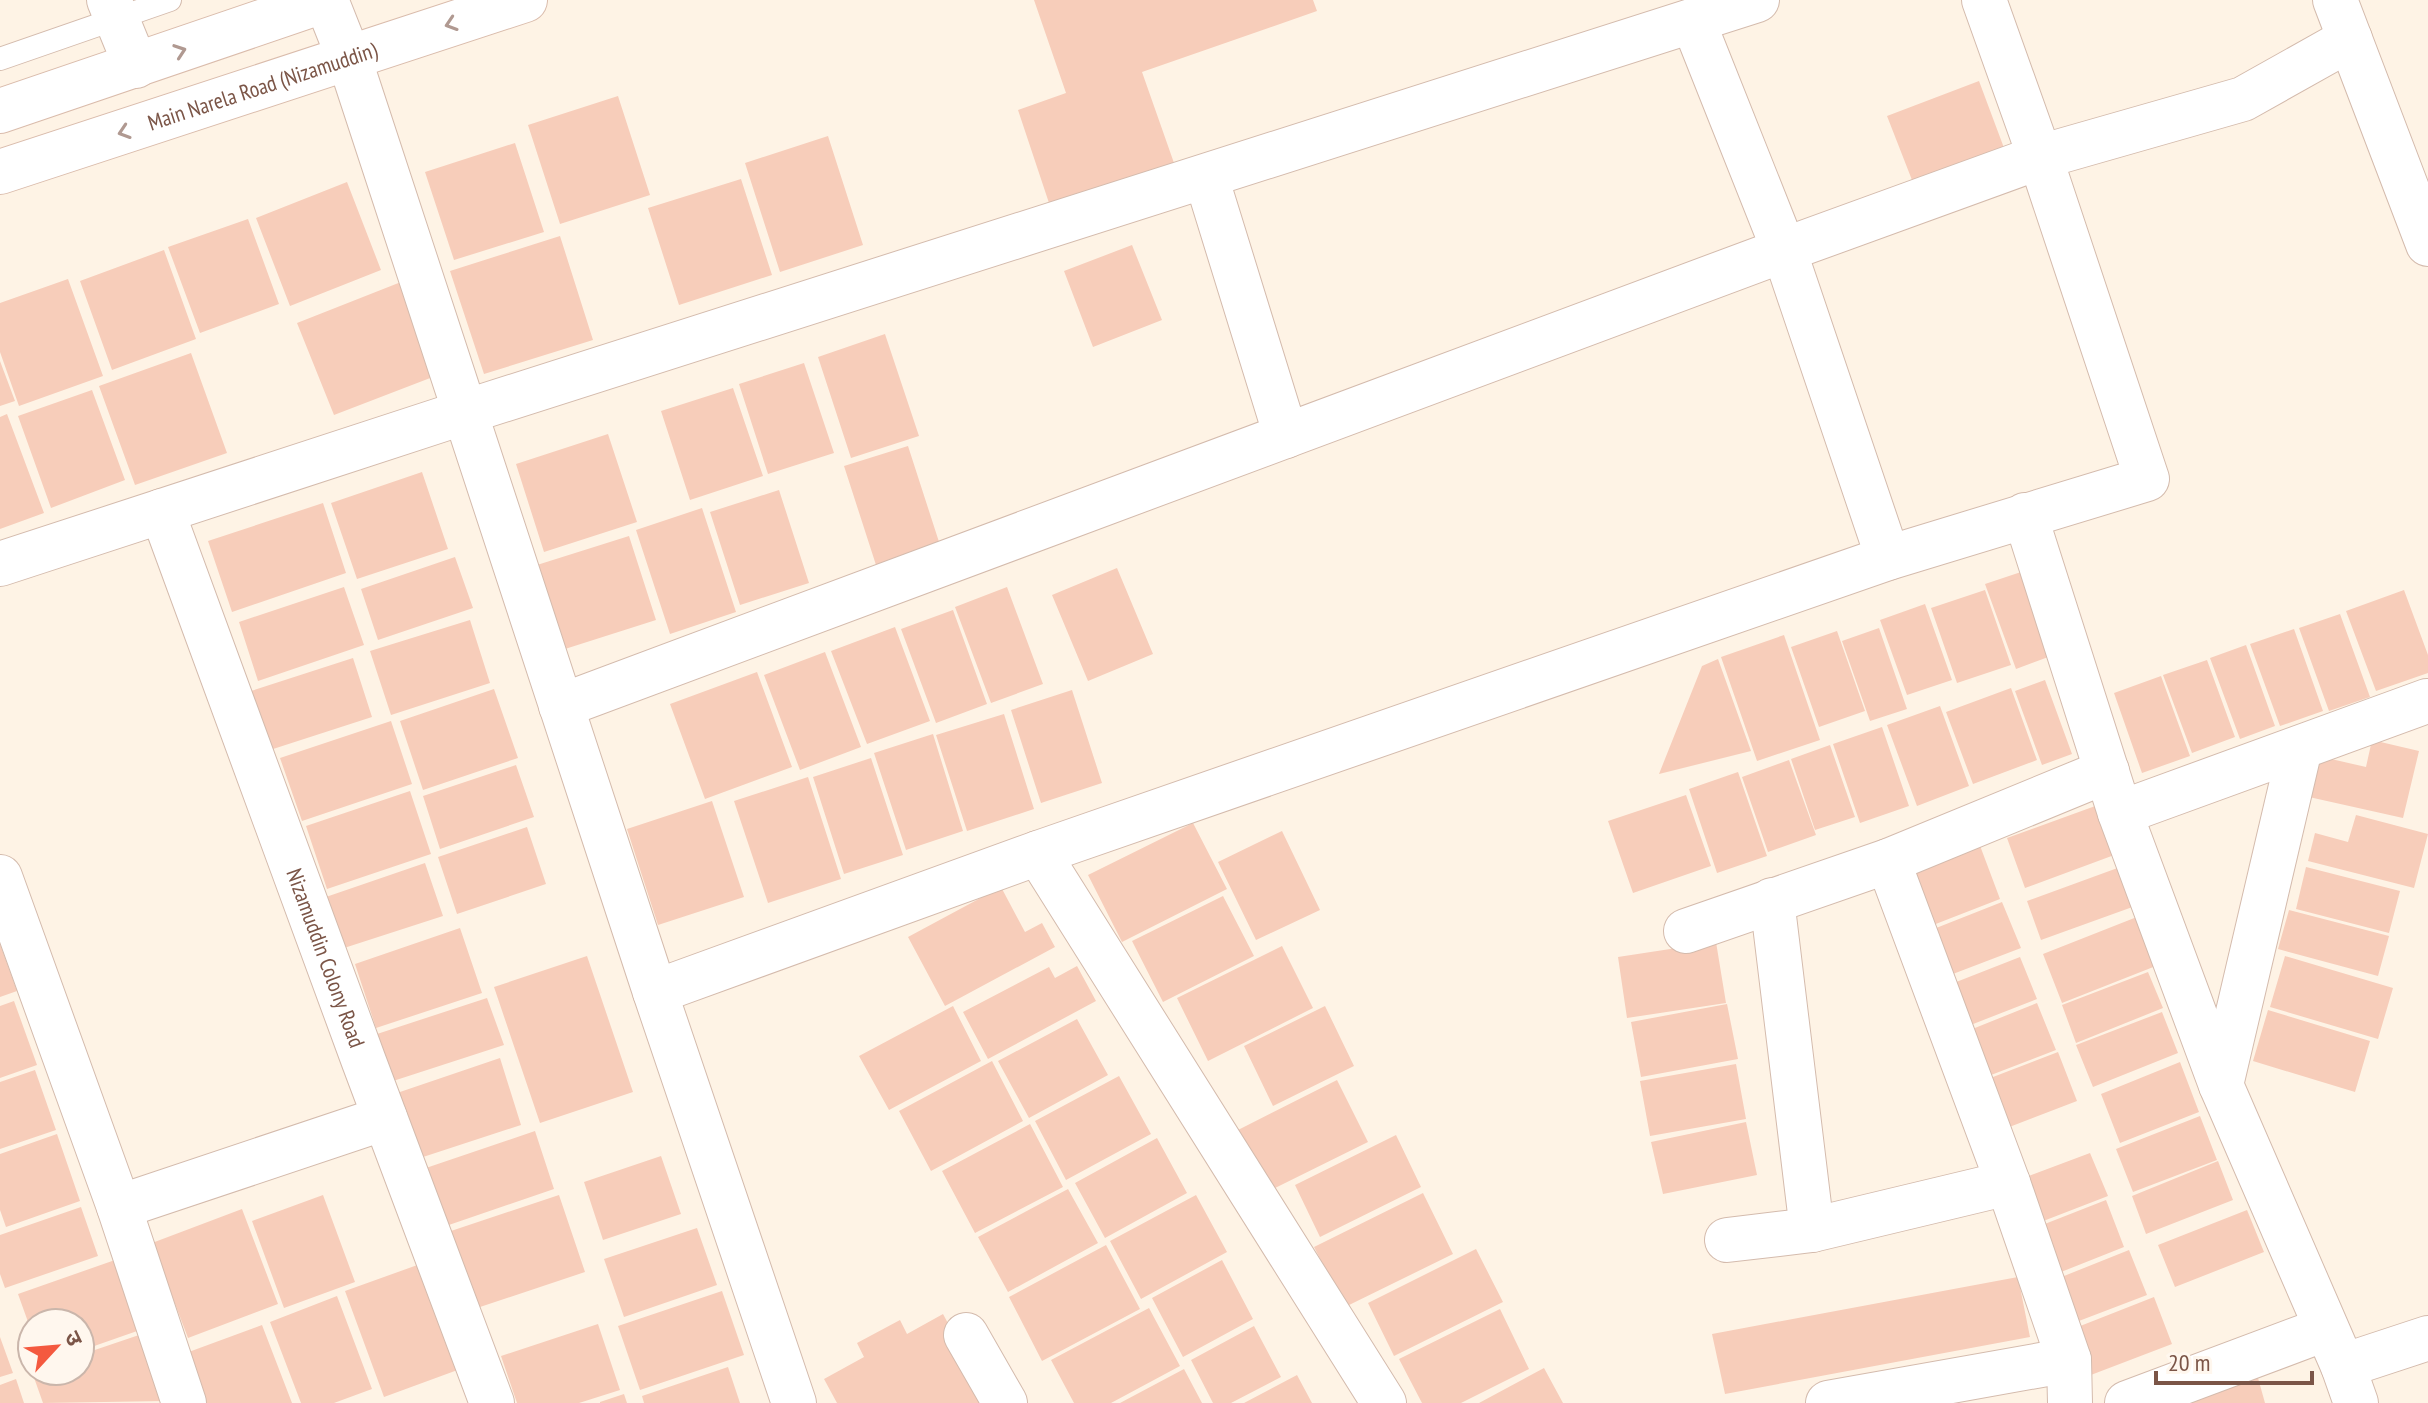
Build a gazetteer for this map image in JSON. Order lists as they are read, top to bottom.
{
  "streets": {
    "street": ["Main Narela Road (Nizamuddin)", "Nizamuddin Colony Road"]
  },
  "scale_bar": "20 m",
  "north": "top right"
}
